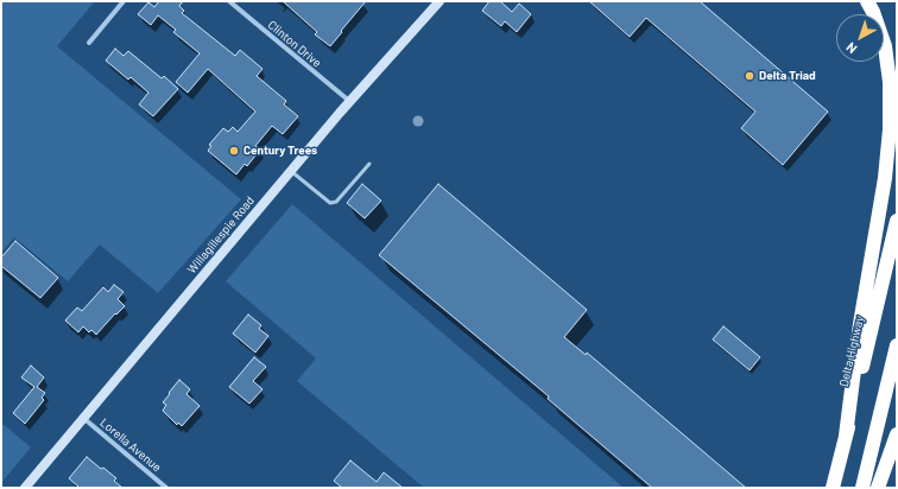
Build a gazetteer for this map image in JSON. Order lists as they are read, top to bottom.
{
  "streets": {
    "highway": ["Delta Highway"],
    "main road": ["Willagillespie Road"],
    "street": ["Clinton Drive", "Lorella Avenue"]
  },
  "crossings": [
    ["Clinton Drive", "Willagillespie Road"],
    ["Willagillespie Road", "Lorella Avenue"]
  ],
  "places": ["Delta Triad", "Century Trees"],
  "north": "bottom left"
}
